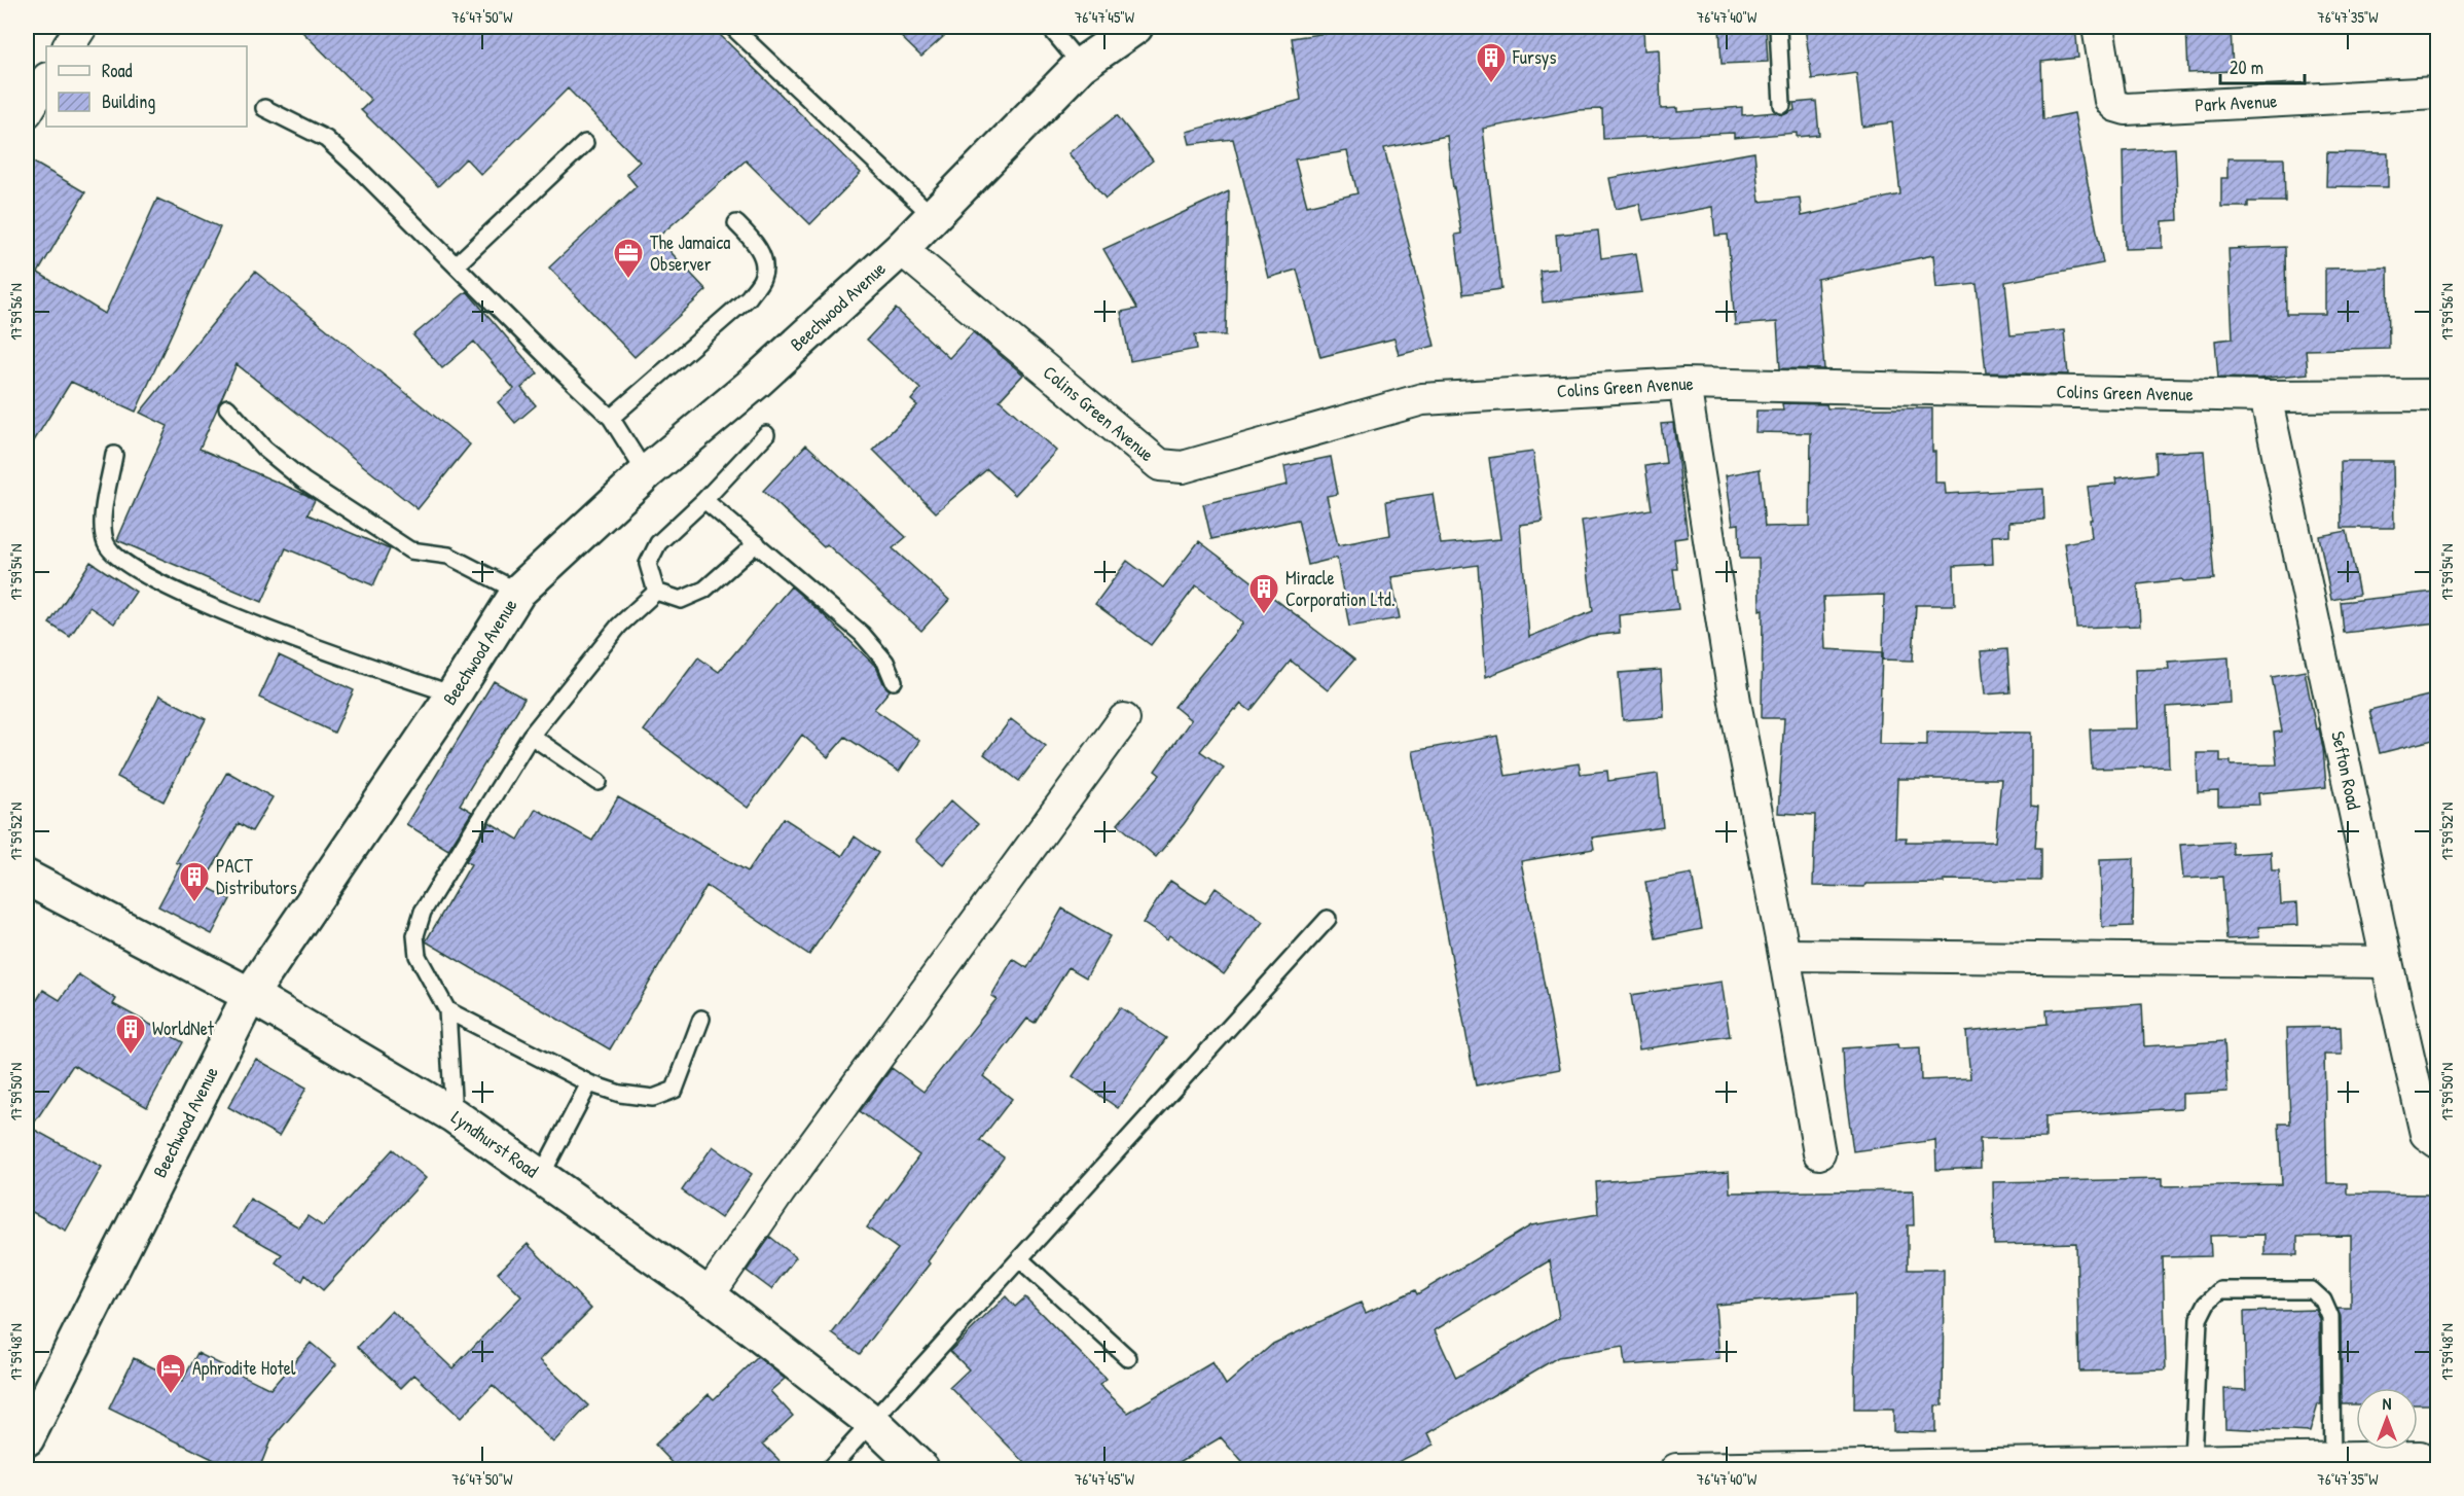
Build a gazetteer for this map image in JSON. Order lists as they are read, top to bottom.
{
  "streets": {
    "street": [
      "Park Avenue",
      "Beechwood Avenue",
      "Colins Green Avenue",
      "Sefton Road",
      "Lyndhurst Road"
    ]
  },
  "crossings": [
    ["Beechwood Avenue", "Colins Green Avenue"],
    ["Beechwood Avenue", "Lyndhurst Road"],
    ["Colins Green Avenue", "Sefton Road"]
  ],
  "places": {
    "building": [
      "Fursys",
      "Miracle Corporation Ltd.",
      "PACT Distributors",
      "WorldNet"
    ],
    "office": ["The Jamaica Observer"],
    "hotel": ["Aphrodite Hotel"]
  },
  "legend": ["Road", "Building"],
  "scale_bar": "20 m",
  "north": "top",
  "coordinates": [
    "76°47'50\"W",
    "76°47'45\"W",
    "76°47'40\"W",
    "76°47'35\"W",
    "17°59'56\"N",
    "17°59'54\"N",
    "17°59'52\"N",
    "17°59'50\"N",
    "17°59'48\"N"
  ]
}
